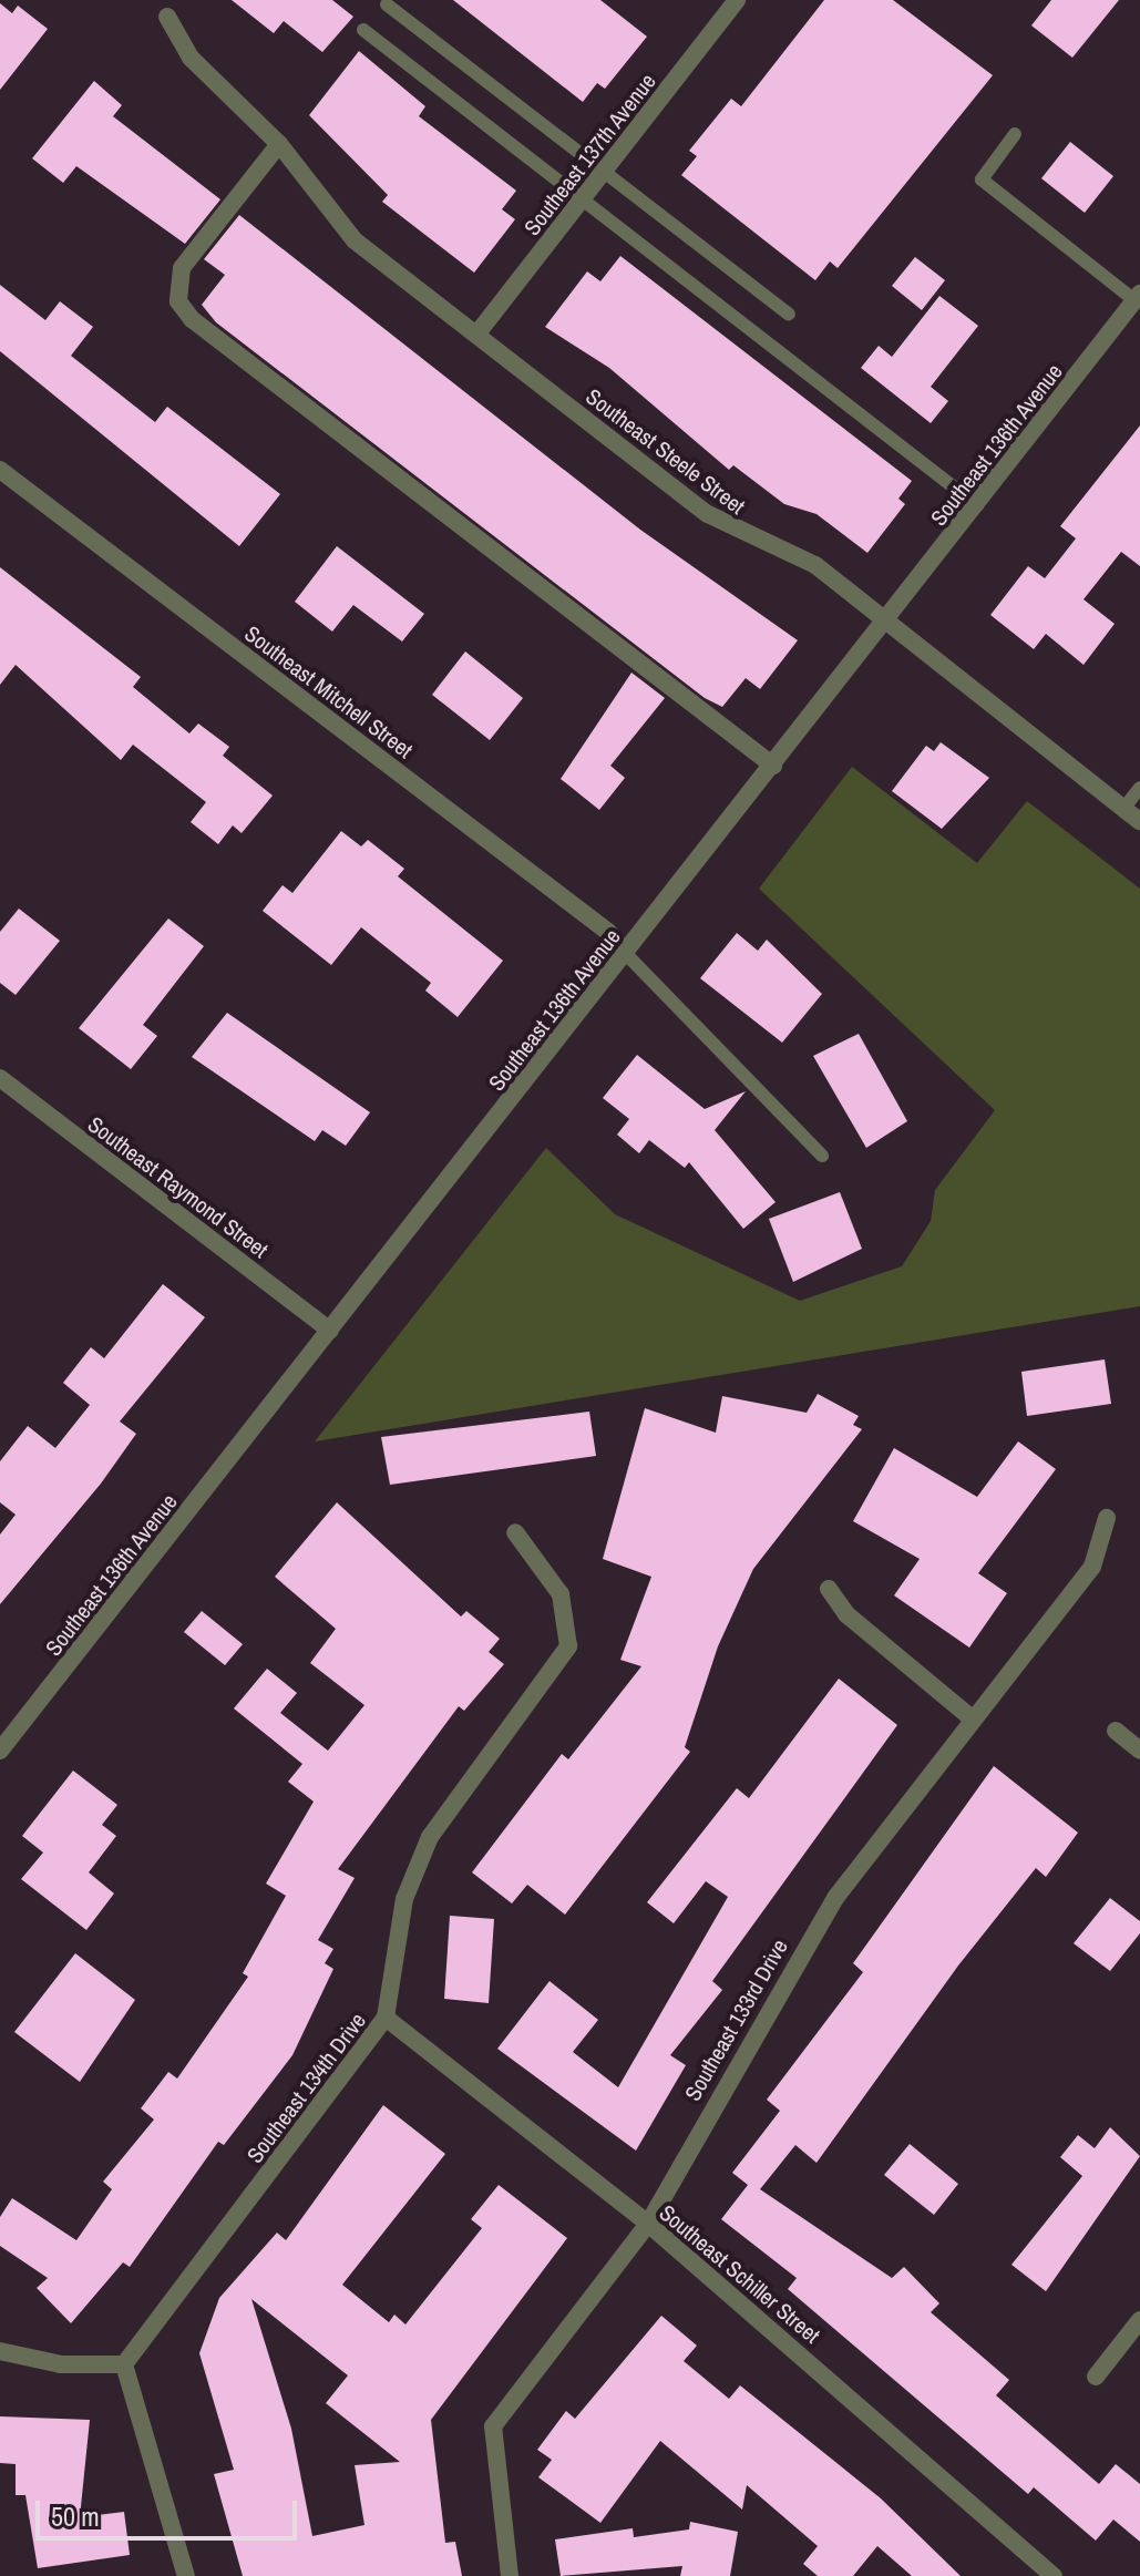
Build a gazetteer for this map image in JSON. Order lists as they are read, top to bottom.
{
  "streets": {
    "street": [
      "Southeast 137th Avenue",
      "Southeast 136th Avenue",
      "Southeast Steele Street",
      "Southeast Mitchell Street",
      "Southeast Raymond Street",
      "Southeast 133rd Drive",
      "Southeast 134th Drive",
      "Southeast Schiller Street"
    ]
  },
  "crossings": [
    ["Southeast 137th Avenue", "Southeast Steele Street"],
    ["Southeast 136th Avenue", "Southeast Steele Street"],
    ["Southeast 136th Avenue", "Southeast Mitchell Street"],
    ["Southeast 136th Avenue", "Southeast Raymond Street"],
    ["Southeast 133rd Drive", "Southeast Schiller Street"],
    ["Southeast 134th Drive", "Southeast Schiller Street"]
  ],
  "scale_bar": "50 m"
}
